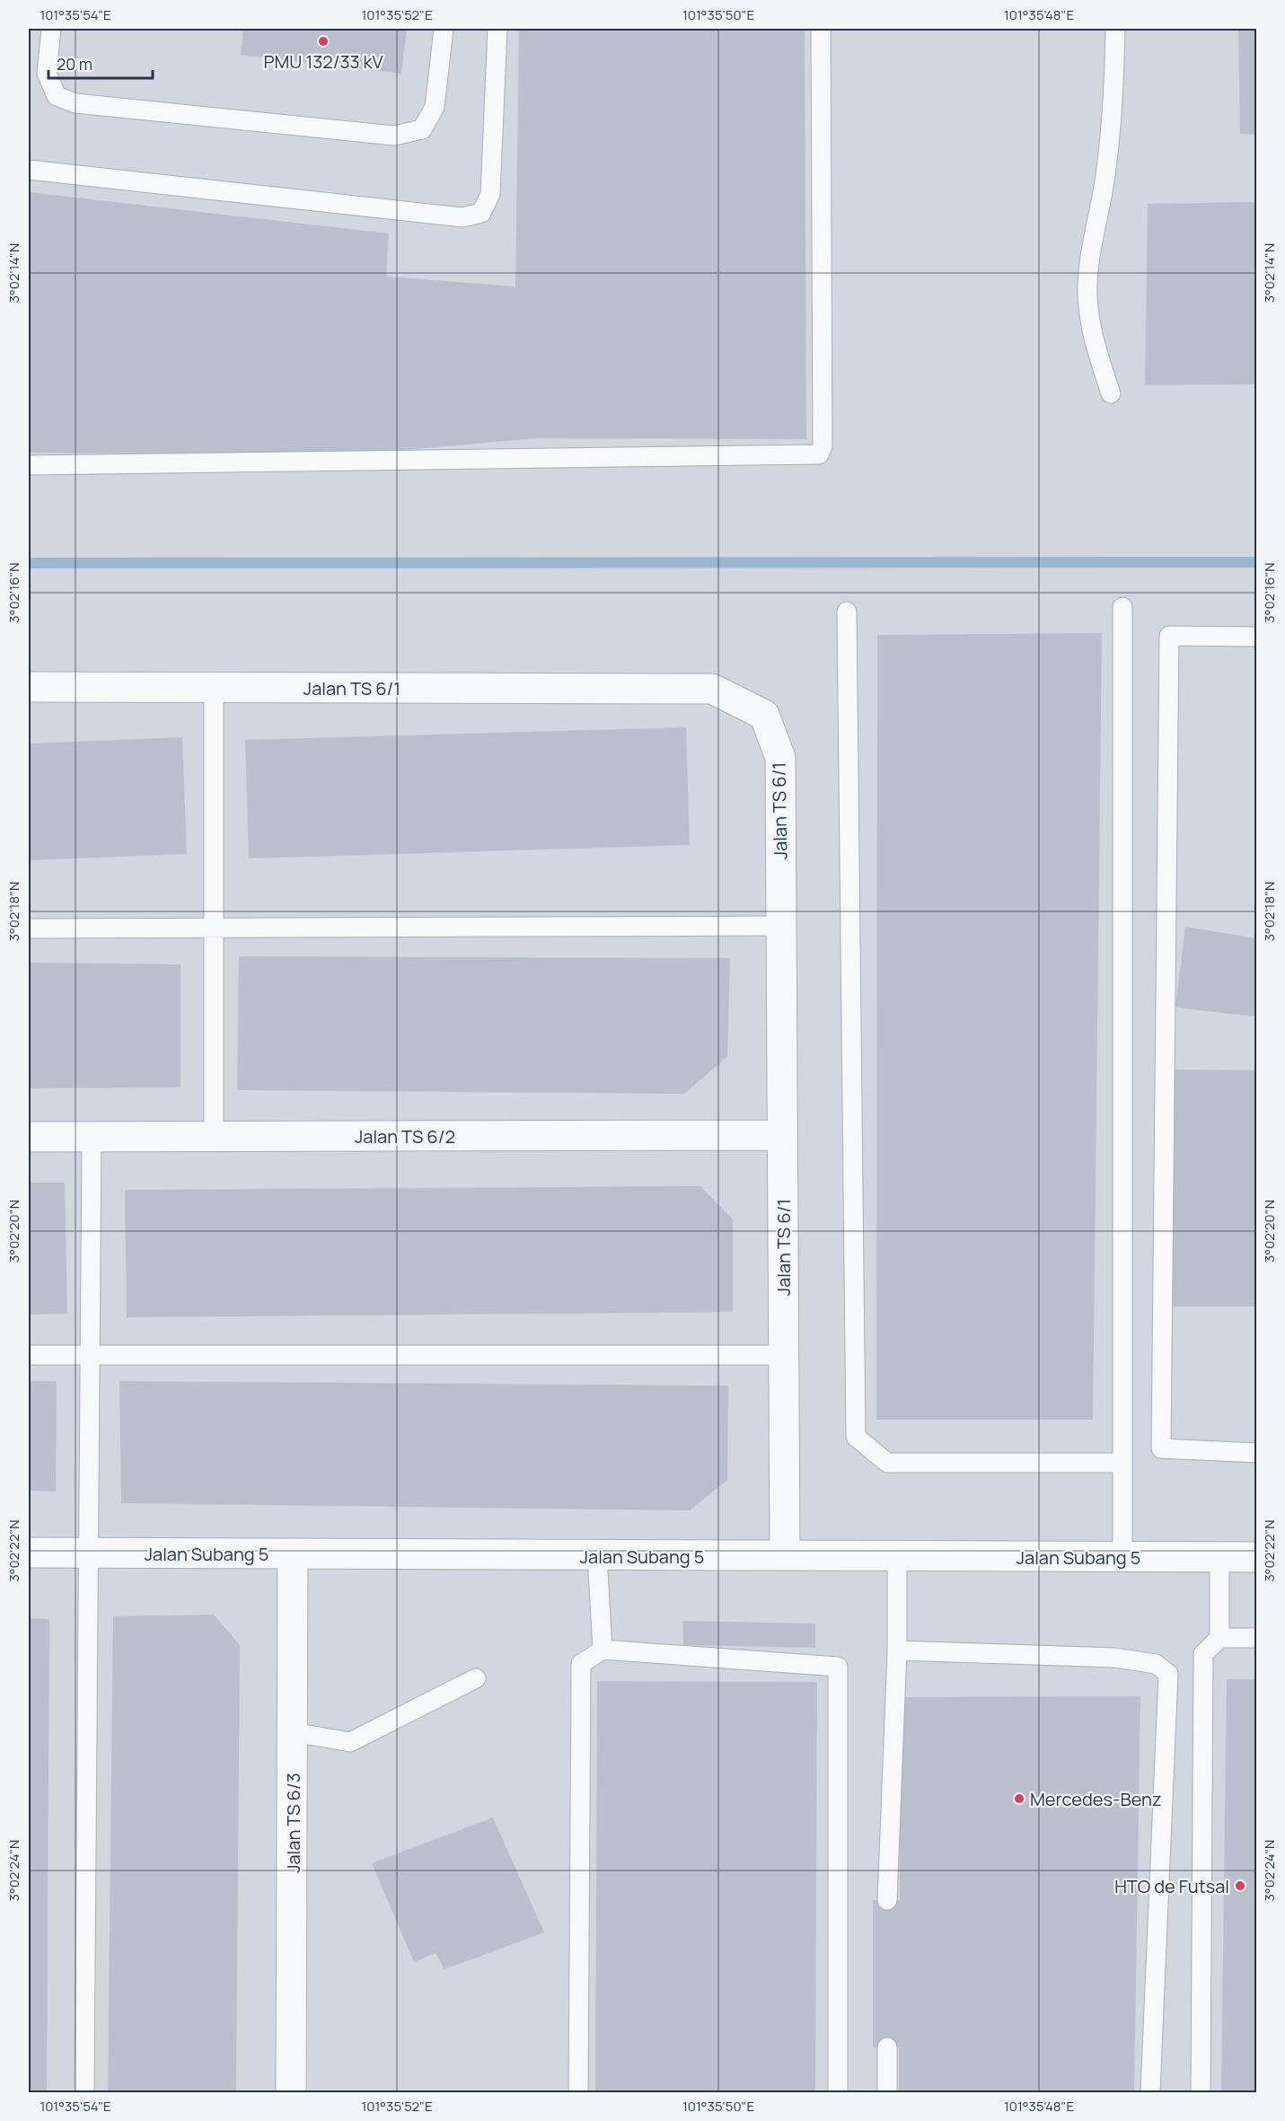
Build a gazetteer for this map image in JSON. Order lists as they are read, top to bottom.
{
  "streets": {
    "street": [
      "Jalan TS 6/1",
      "Jalan TS 6/2",
      "Jalan Subang 5",
      "Jalan TS 6/3"
    ]
  },
  "crossings": [
    ["Jalan TS 6/1", "Jalan TS 6/2"],
    ["Jalan TS 6/1", "Jalan Subang 5"],
    ["Jalan Subang 5", "Jalan TS 6/3"]
  ],
  "places": ["PMU 132/33 kV", "Mercedes-Benz", "HTO de Futsal"],
  "scale_bar": "20 m",
  "coordinates": [
    "101°35'54\"E",
    "101°35'52\"E",
    "101°35'50\"E",
    "101°35'48\"E",
    "3°02'14\"N",
    "3°02'16\"N",
    "3°02'18\"N",
    "3°02'20\"N",
    "3°02'22\"N",
    "3°02'24\"N"
  ]
}
